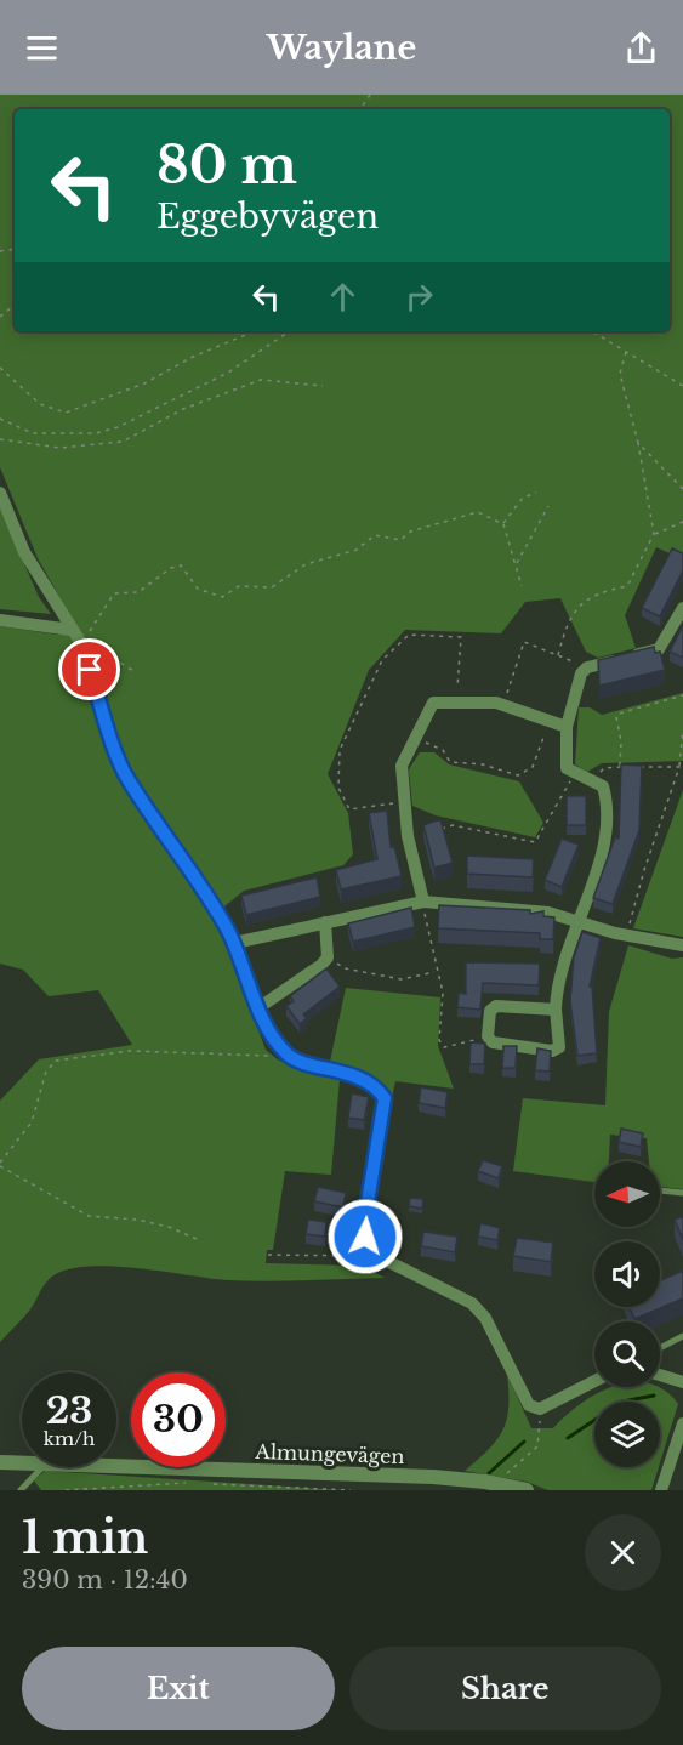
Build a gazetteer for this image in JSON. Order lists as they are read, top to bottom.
{
  "streets": {
    "street": ["Almungevägen"]
  },
  "north": "left",
  "page": {
    "header": "Waylane",
    "turn": ["80 m", "Eggebyvägen"],
    "speed": "23 km/h",
    "limit": "30",
    "heading": ["1 min", "390 m · 12:40"],
    "buttons": ["Exit", "Share"]
  }
}
